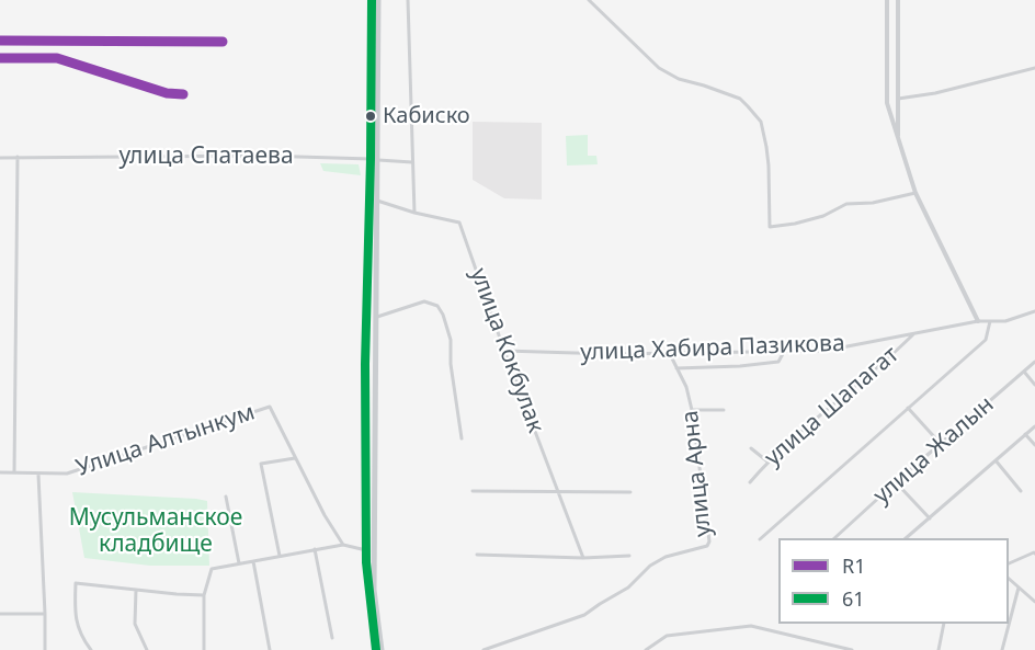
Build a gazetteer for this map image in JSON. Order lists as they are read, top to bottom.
{
  "streets": {
    "street": [
      "улица Спатаева",
      "улица Хабира Пазикова",
      "улица Кокбулак",
      "улица Шапагат",
      "Улица Алтынкум",
      "улица Жалын",
      "улица Арна"
    ]
  },
  "crossings": [
    ["улица Хабира Пазикова", "улица Кокбулак"],
    ["улица Хабира Пазикова", "улица Шапагат"],
    ["улица Хабира Пазикова", "улица Арна"]
  ],
  "parks": ["Мусульманское кладбище"],
  "places": ["Кабиско"],
  "lines": ["transit line 61", "transit line R1"],
  "legend": ["R1", "61"]
}
